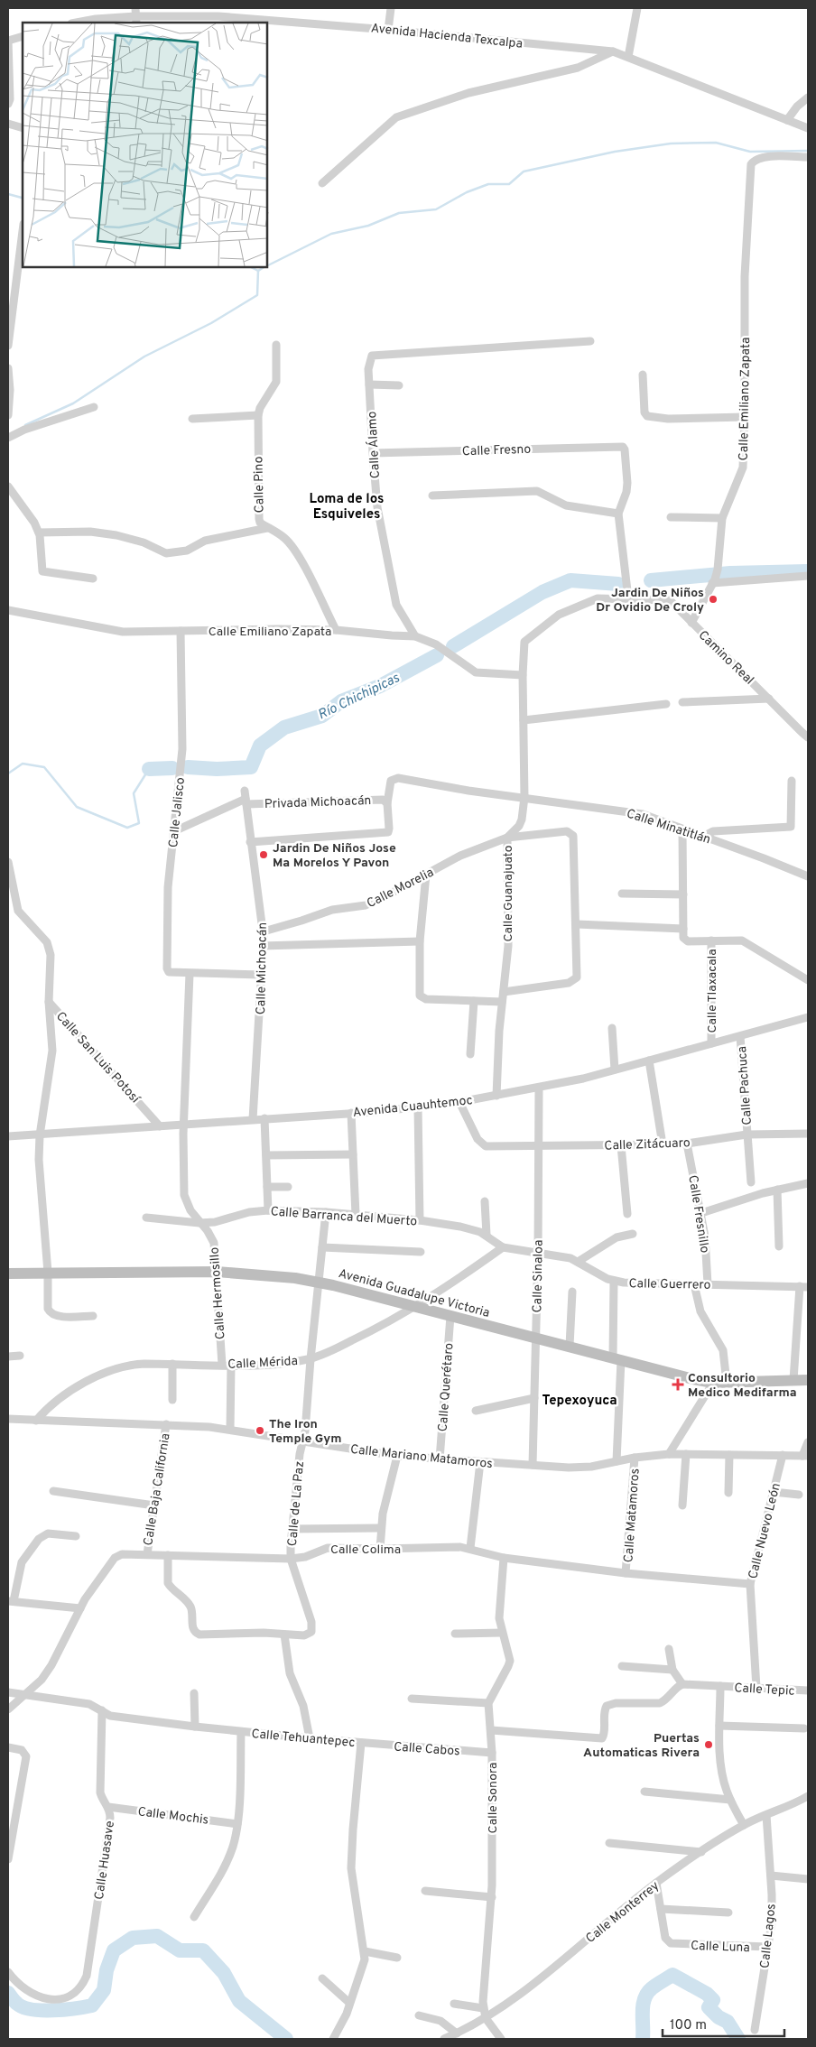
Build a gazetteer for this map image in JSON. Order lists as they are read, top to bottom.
{
  "streets": {
    "main road": ["Avenida Guadalupe Victoria"],
    "street": [
      "Avenida Hacienda Texcalpa",
      "Calle Emiliano Zapata",
      "Calle Álamo",
      "Calle Fresno",
      "Calle Pino",
      "Camino Real",
      "Privada Michoacán",
      "Calle Jalisco",
      "Calle Minatitlán",
      "Calle Morelia",
      "Calle Guanajuato",
      "Calle Michoacán",
      "Calle Tlaxacala",
      "Calle San Luis Potosí",
      "Calle Pachuca",
      "Avenida Cuauhtemoc",
      "Calle Zitácuaro",
      "Calle Fresnillo",
      "Calle Barranca del Muerto",
      "Calle Sinaloa",
      "Calle Guerrero",
      "Calle Hermosillo",
      "Calle Mérida",
      "Calle Querétaro",
      "Calle Mariano Matamoros",
      "Calle Baja California",
      "Calle de La Paz",
      "Calle Matamoros",
      "Calle Nuevo León",
      "Calle Colima",
      "Calle Tepic",
      "Calle Tehuantepec",
      "Calle Cabos",
      "Calle Sonora",
      "Calle Mochis",
      "Calle Huasave",
      "Calle Monterrey",
      "Calle Lagos",
      "Calle Luna"
    ]
  },
  "crossings": [
    ["Calle Emiliano Zapata", "Calle Álamo"],
    ["Calle Emiliano Zapata", "Calle Pino"],
    ["Calle Emiliano Zapata", "Camino Real"],
    ["Calle Emiliano Zapata", "Calle Jalisco"],
    ["Calle Emiliano Zapata", "Calle Guanajuato"],
    ["Calle Álamo", "Calle Fresno"],
    ["Camino Real", "Calle Guanajuato"],
    ["Privada Michoacán", "Calle Minatitlán"],
    ["Privada Michoacán", "Calle Michoacán"],
    ["Calle Jalisco", "Calle Michoacán"],
    ["Calle Minatitlán", "Calle Guanajuato"],
    ["Calle Morelia", "Calle Guanajuato"],
    ["Calle Morelia", "Calle Michoacán"],
    ["Calle Guanajuato", "Avenida Cuauhtemoc"],
    ["Calle Michoacán", "Avenida Cuauhtemoc"],
    ["Calle Tlaxacala", "Avenida Cuauhtemoc"],
    ["Calle San Luis Potosí", "Avenida Cuauhtemoc"],
    ["Calle Pachuca", "Avenida Cuauhtemoc"],
    ["Calle Pachuca", "Calle Zitácuaro"],
    ["Avenida Cuauhtemoc", "Calle Zitácuaro"],
    ["Avenida Cuauhtemoc", "Calle Sinaloa"],
    ["Avenida Cuauhtemoc", "Calle Hermosillo"],
    ["Calle Zitácuaro", "Calle Fresnillo"],
    ["Calle Zitácuaro", "Calle Sinaloa"],
    ["Calle Fresnillo", "Calle Guerrero"],
    ["Calle Barranca del Muerto", "Calle Sinaloa"],
    ["Calle Barranca del Muerto", "Calle Guerrero"],
    ["Calle Barranca del Muerto", "Calle Hermosillo"],
    ["Calle Barranca del Muerto", "Calle Mérida"],
    ["Calle Barranca del Muerto", "Calle de La Paz"],
    ["Calle Sinaloa", "Calle Guerrero"],
    ["Calle Sinaloa", "Avenida Guadalupe Victoria"],
    ["Calle Sinaloa", "Calle Mariano Matamoros"],
    ["Avenida Guadalupe Victoria", "Calle Hermosillo"],
    ["Avenida Guadalupe Victoria", "Calle Mérida"],
    ["Avenida Guadalupe Victoria", "Calle Querétaro"],
    ["Avenida Guadalupe Victoria", "Calle de La Paz"],
    ["Calle Hermosillo", "Calle Mérida"],
    ["Calle Mérida", "Calle Mariano Matamoros"],
    ["Calle Mérida", "Calle de La Paz"],
    ["Calle Querétaro", "Calle Mariano Matamoros"],
    ["Calle Mariano Matamoros", "Calle Baja California"],
    ["Calle Mariano Matamoros", "Calle de La Paz"],
    ["Calle Mariano Matamoros", "Calle Matamoros"],
    ["Calle Mariano Matamoros", "Calle Nuevo León"],
    ["Calle Baja California", "Calle Colima"],
    ["Calle de La Paz", "Calle Colima"],
    ["Calle Matamoros", "Calle Colima"],
    ["Calle Nuevo León", "Calle Colima"],
    ["Calle Nuevo León", "Calle Tepic"],
    ["Calle Colima", "Calle Tehuantepec"],
    ["Calle Tehuantepec", "Calle Cabos"],
    ["Calle Tehuantepec", "Calle Huasave"],
    ["Calle Cabos", "Calle Sonora"],
    ["Calle Sonora", "Calle Monterrey"],
    ["Calle Mochis", "Calle Huasave"],
    ["Calle Monterrey", "Calle Lagos"],
    ["Calle Lagos", "Calle Luna"]
  ],
  "districts": ["Loma de los Esquiveles", "Tepexoyuca"],
  "water": ["Río Chichipicas"],
  "places": {
    "other": [
      "Jardin De Niños Dr Ovidio De Croly",
      "Jardin De Niños Jose Ma Morelos Y Pavon",
      "The Iron Temple Gym",
      "Puertas Automaticas Rivera"
    ],
    "health": ["Consultorio Medico Medifarma"]
  },
  "scale_bar": "100 m"
}
